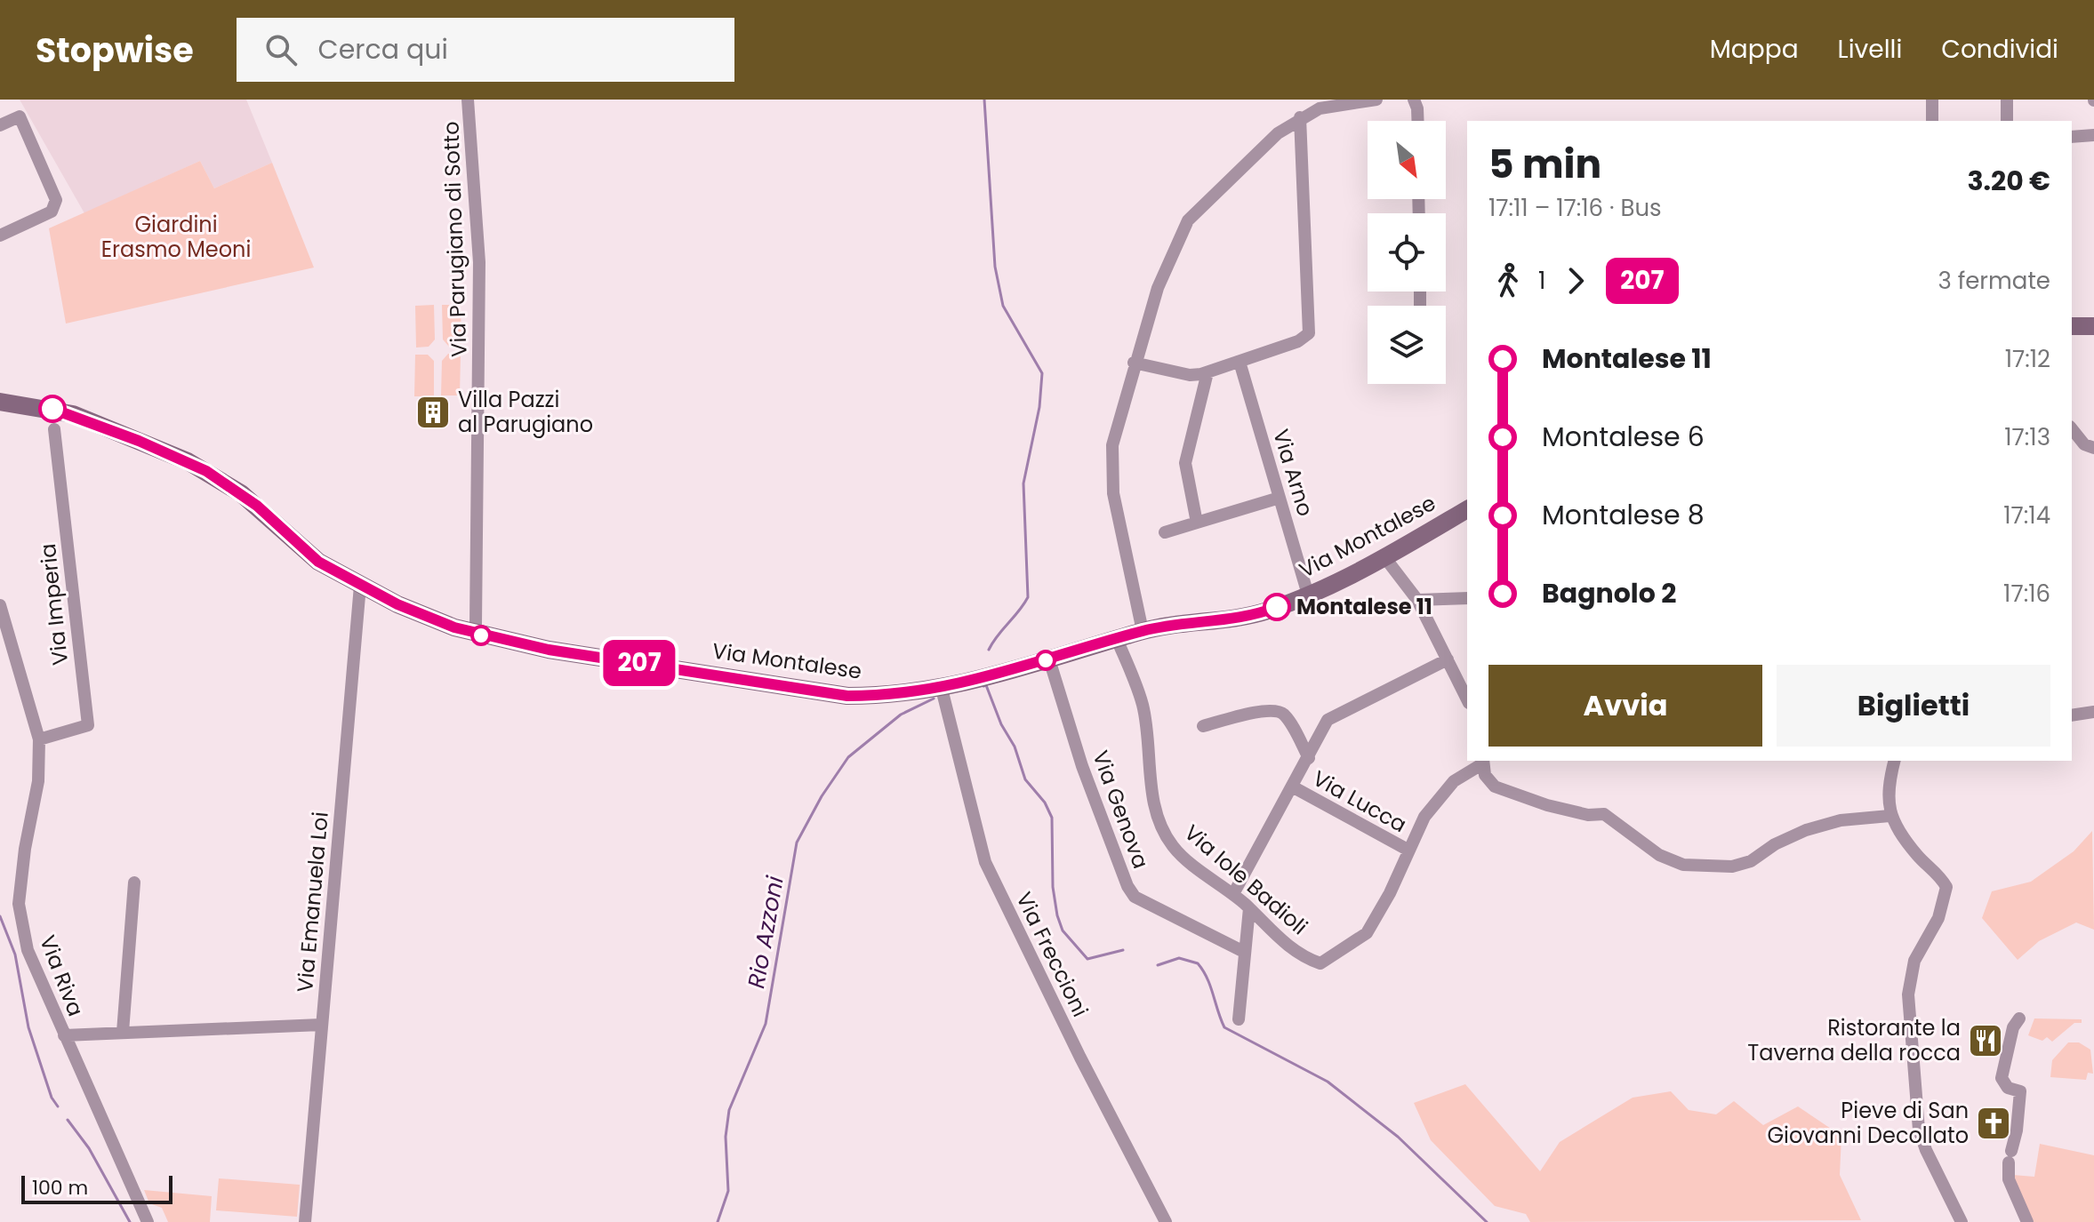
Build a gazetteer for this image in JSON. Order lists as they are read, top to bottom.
{
  "streets": {
    "street": [
      "Via Parugiano di Sotto",
      "Via Arno",
      "Via Montalese",
      "Via Imperia",
      "Via Lucca",
      "Via Genova",
      "Via Iole Badioli",
      "Via Emanuela Loi",
      "Via Freccioni",
      "Via Riva"
    ]
  },
  "crossings": [
    ["Via Parugiano di Sotto", "Via Montalese"],
    ["Via Arno", "Via Montalese"],
    ["Via Montalese", "Via Genova"],
    ["Via Montalese", "Via Iole Badioli"],
    ["Via Montalese", "Via Emanuela Loi"],
    ["Via Montalese", "Via Freccioni"],
    ["Via Imperia", "Via Riva"],
    ["Via Lucca", "Via Iole Badioli"]
  ],
  "water": ["Rio Azzoni"],
  "parks": ["Giardini Erasmo Meoni"],
  "places": {
    "building": ["Villa Pazzi al Parugiano"],
    "other": ["Montalese 11"],
    "restaurant": ["Ristorante la Taverna della rocca"],
    "church": ["Pieve di San Giovanni Decollato"]
  },
  "lines": ["bus line 207"],
  "scale_bar": "100 m",
  "north": "bottom right",
  "page": {
    "header": "Stopwise",
    "search": "Cerca qui",
    "nav": ["Mappa", "Livelli", "Condividi"],
    "on_map": "207",
    "heading": ["5 min", "17:11 – 17:16 · Bus", "3.20 €"],
    "legs": ["1", "207", "3 fermate"],
    "list": [
      {
        "name": "Montalese 11",
        "value": "17:12"
      },
      {
        "name": "Montalese 6",
        "value": "17:13"
      },
      {
        "name": "Montalese 8",
        "value": "17:14"
      },
      {
        "name": "Bagnolo 2",
        "value": "17:16"
      }
    ],
    "buttons": ["Avvia", "Biglietti"],
    "scale": "100 m"
  }
}
